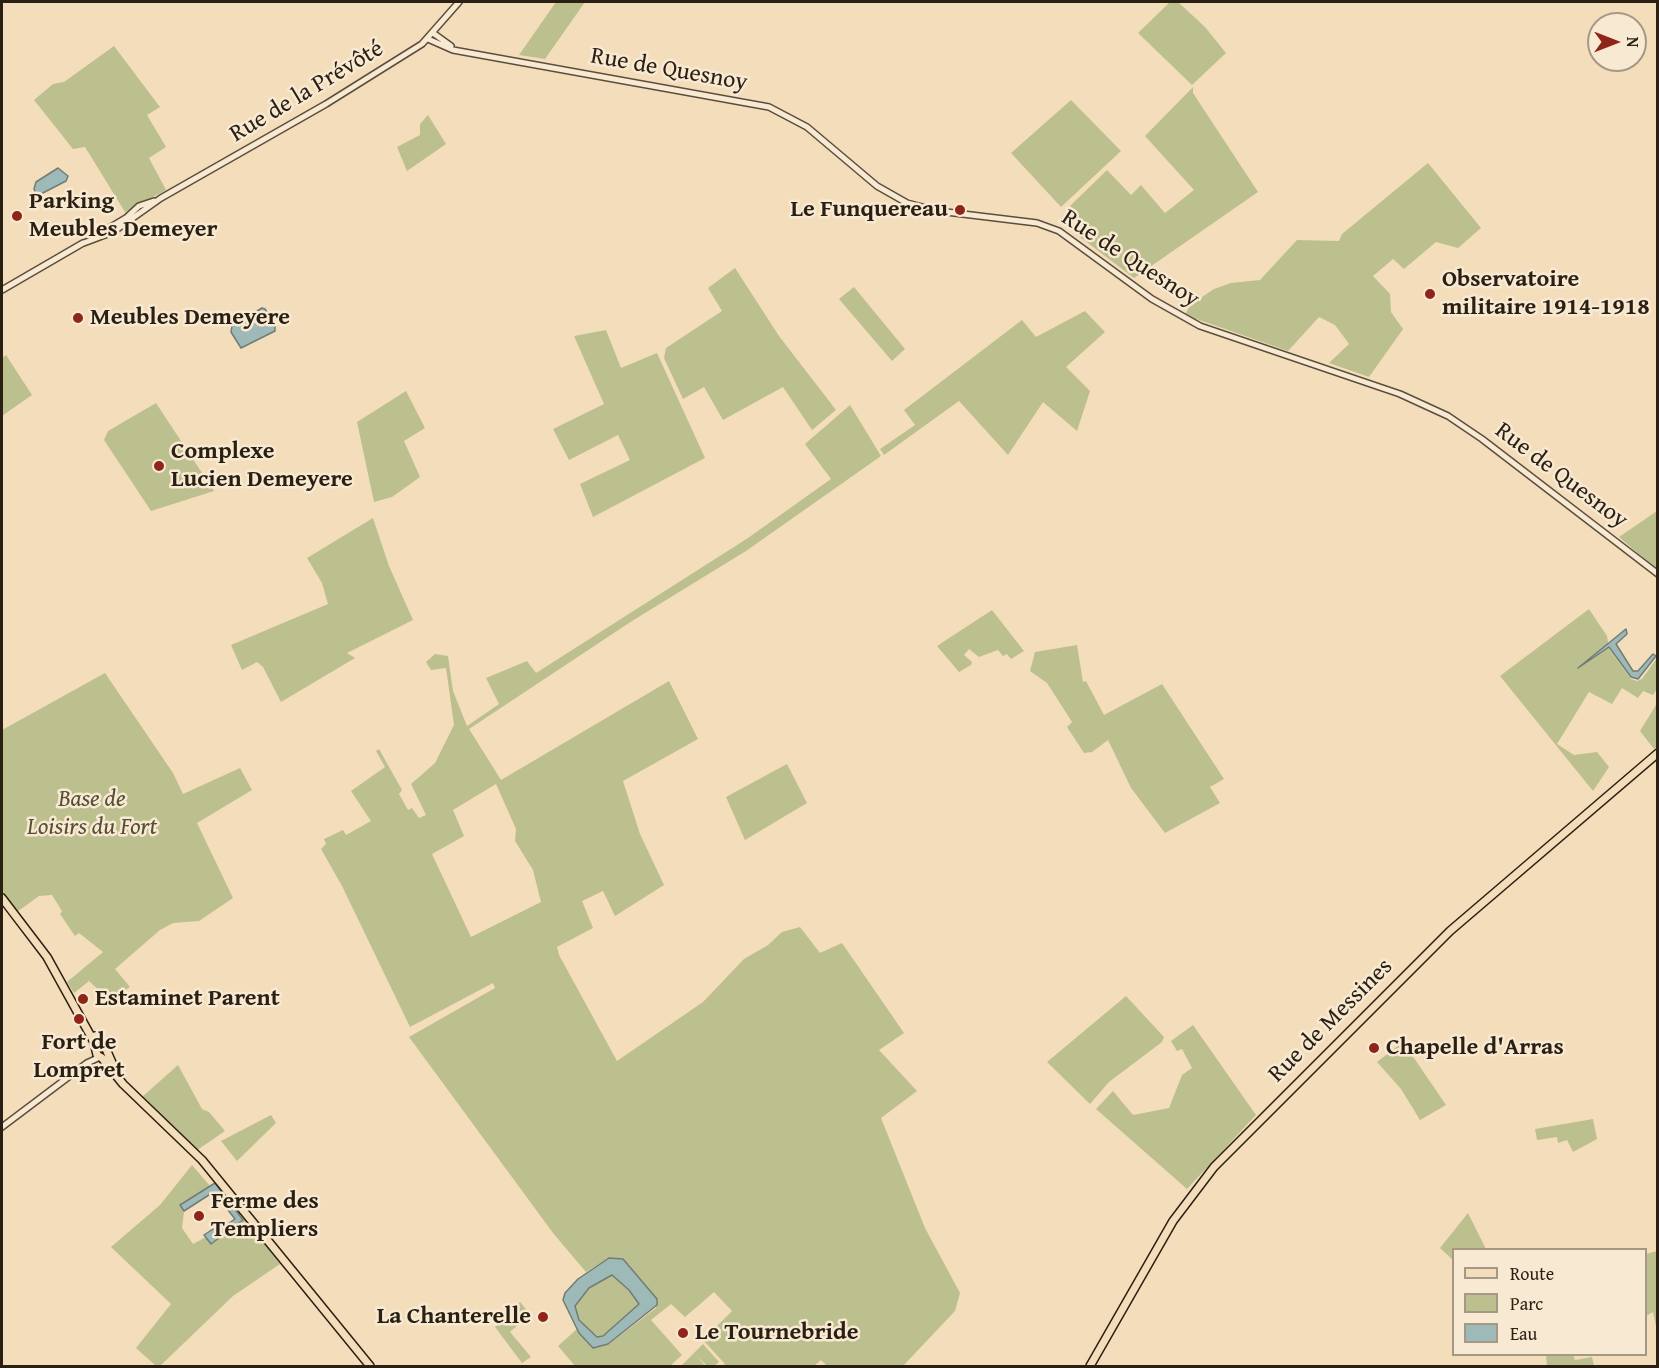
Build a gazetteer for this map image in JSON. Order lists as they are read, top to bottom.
{
  "streets": {
    "main road": ["Rue de Messines"],
    "street": ["Rue de Quesnoy", "Rue de la Prévôté"]
  },
  "crossings": [
    ["Rue de Quesnoy", "Rue de la Prévôté"]
  ],
  "parks": ["Base de Loisirs du Fort"],
  "places": [
    "Le Funquereau",
    "Parking Meubles Demeyer",
    "Observatoire militaire 1914-1918",
    "Meubles Demeyere",
    "Complexe Lucien Demeyere",
    "Estaminet Parent",
    "Fort de Lompret",
    "Chapelle d'Arras",
    "Ferme des Templiers",
    "La Chanterelle",
    "Le Tournebride"
  ],
  "legend": ["Route", "Parc", "Eau"],
  "north": "right"
}
